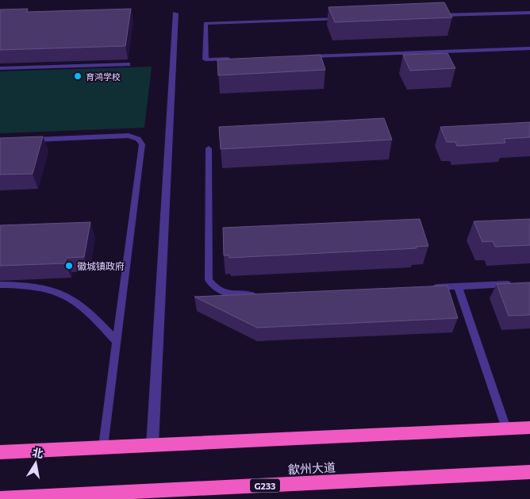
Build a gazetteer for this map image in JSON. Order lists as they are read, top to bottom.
{
  "streets": {
    "highway": ["歙州大道", "G233"]
  },
  "places": ["育鸿学校", "徽城镇政府"],
  "north": "top"
}
